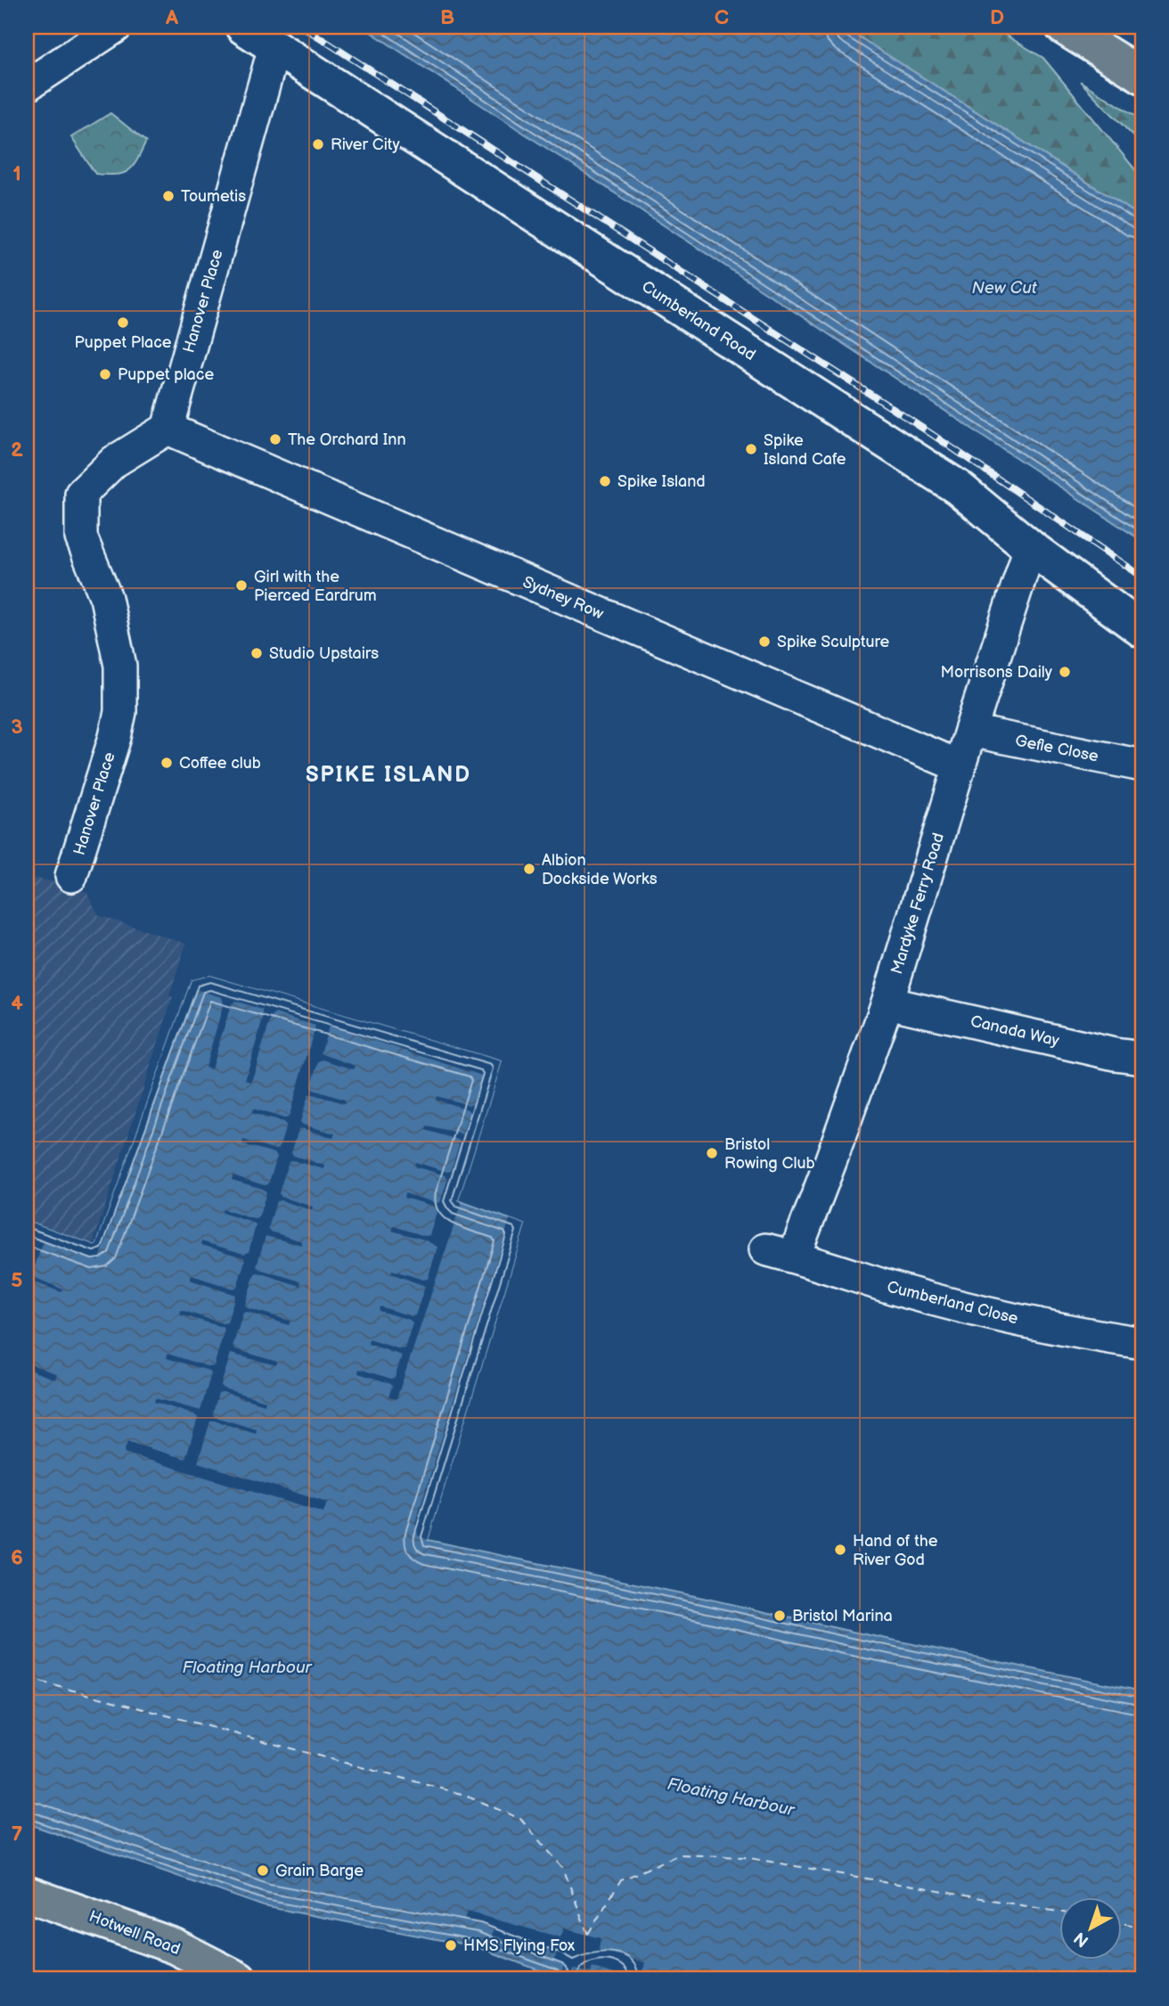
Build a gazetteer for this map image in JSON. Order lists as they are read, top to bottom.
{
  "streets": {
    "main road": ["Hotwell Road"],
    "street": [
      "Hanover Place",
      "Cumberland Road",
      "Sydney Row",
      "Gefle Close",
      "Mardyke Ferry Road",
      "Canada Way",
      "Cumberland Close"
    ]
  },
  "crossings": [
    ["Hanover Place", "Cumberland Road"],
    ["Hanover Place", "Sydney Row"],
    ["Cumberland Road", "Mardyke Ferry Road"],
    ["Sydney Row", "Mardyke Ferry Road"],
    ["Gefle Close", "Mardyke Ferry Road"],
    ["Mardyke Ferry Road", "Canada Way"],
    ["Mardyke Ferry Road", "Cumberland Close"]
  ],
  "districts": ["SPIKE ISLAND"],
  "water": ["New Cut", "Floating Harbour"],
  "places": [
    "River City",
    "Toumetis",
    "Puppet Place",
    "Puppet place",
    "The Orchard Inn",
    "Spike Island Cafe",
    "Spike Island",
    "Girl with the Pierced Eardrum",
    "Spike Sculpture",
    "Studio Upstairs",
    "Morrisons Daily",
    "Coffee club",
    "Albion Dockside Works",
    "Bristol Rowing Club",
    "Hand of the River God",
    "Bristol Marina",
    "Grain Barge",
    "HMS Flying Fox"
  ],
  "north": "bottom left",
  "grid": {
    "columns": [
      "A",
      "B",
      "C",
      "D"
    ],
    "rows": [
      "1",
      "2",
      "3",
      "4",
      "5",
      "6",
      "7"
    ]
  }
}
